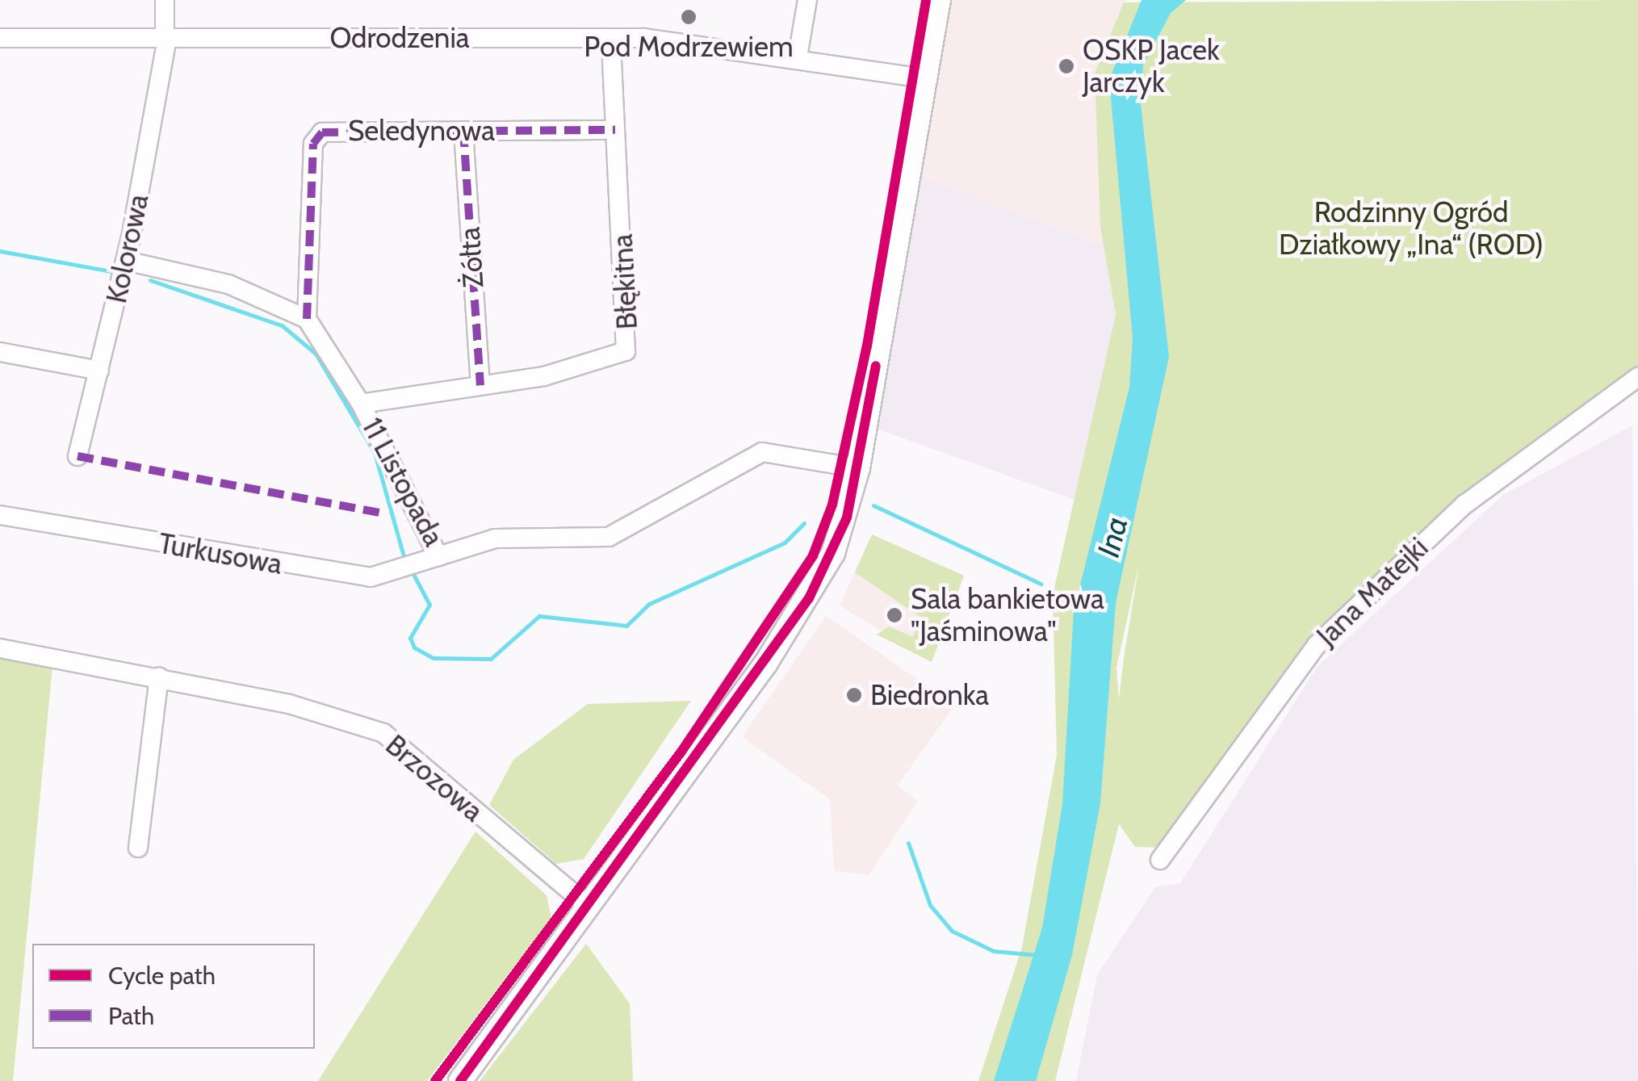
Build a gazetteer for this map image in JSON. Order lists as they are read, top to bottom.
{
  "streets": {
    "street": [
      "Odrodzenia",
      "Seledynowa",
      "Kolorowa",
      "Żółta",
      "Błękitna",
      "11 Listopada",
      "Turkusowa",
      "Jana Matejki",
      "Brzozowa"
    ]
  },
  "crossings": [
    ["Odrodzenia", "Kolorowa"],
    ["Odrodzenia", "Błękitna"],
    ["Seledynowa", "Żółta"],
    ["Seledynowa", "Błękitna"],
    ["Seledynowa", "11 Listopada"],
    ["Żółta", "Błękitna"],
    ["Błękitna", "11 Listopada"],
    ["11 Listopada", "Turkusowa"]
  ],
  "water": ["Ina"],
  "parks": ["Rodzinny Ogród Działkowy „Ina“ (ROD)"],
  "places": [
    "Pod Modrzewiem",
    "OSKP Jacek Jarczyk",
    "Sala bankietowa \"Jaśminowa\"",
    "Biedronka"
  ],
  "legend": ["Cycle path", "Path"]
}
